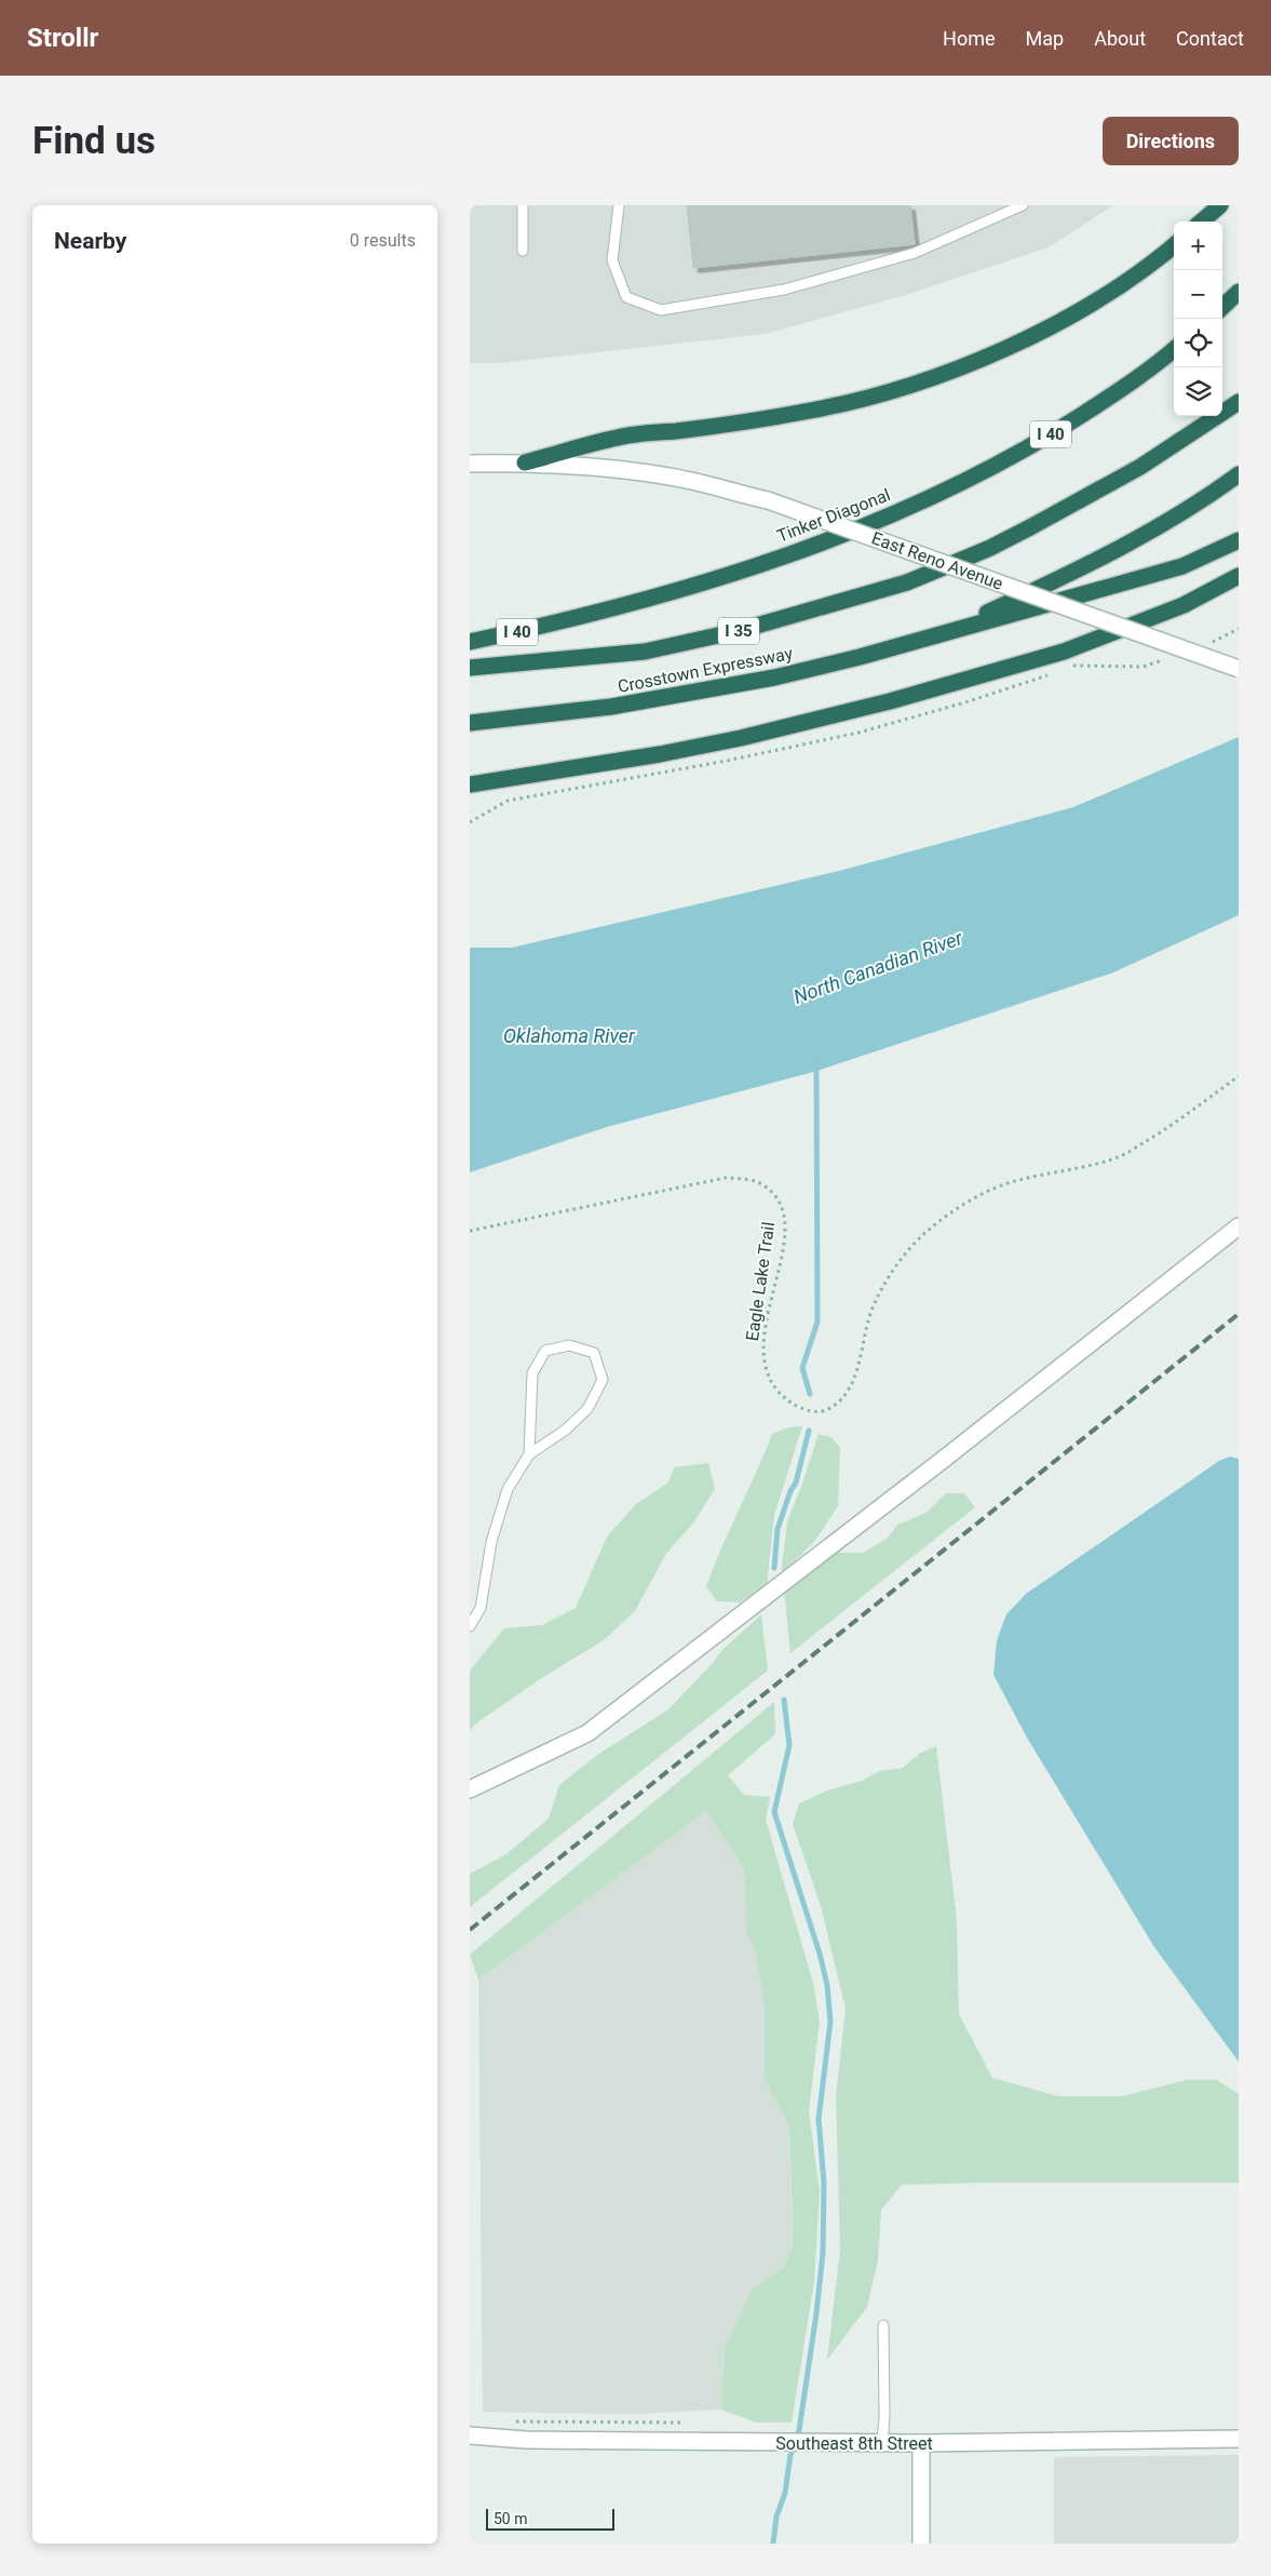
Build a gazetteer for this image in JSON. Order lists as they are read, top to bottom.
{
  "streets": {
    "highway": [
      "I 40",
      "Tinker Diagonal",
      "I 35",
      "Crosstown Expressway"
    ],
    "street": ["East Reno Avenue", "Southeast 8th Street"],
    "path": ["Eagle Lake Trail"]
  },
  "water": ["North Canadian River", "Oklahoma River"],
  "scale_bar": "50 m",
  "page": {
    "header": "Strollr",
    "nav": [
      "Home",
      "Map",
      "About",
      "Contact"
    ],
    "buttons": "Directions",
    "title": "Find us",
    "heading": ["Nearby", "0 results"],
    "map_buttons": ["+", "−"],
    "scale": "50 m"
  }
}
